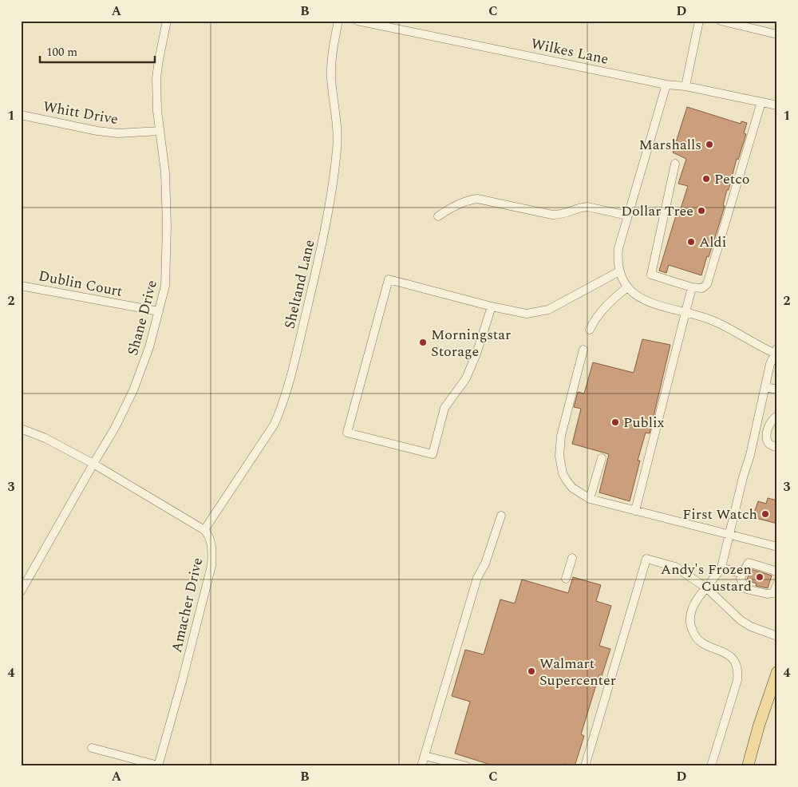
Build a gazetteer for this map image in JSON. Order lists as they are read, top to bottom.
{
  "streets": {
    "street": [
      "Wilkes Lane",
      "Whitt Drive",
      "Dublin Court",
      "Sheltand Lane",
      "Shane Drive",
      "Amacher Drive"
    ]
  },
  "crossings": [
    ["Whitt Drive", "Shane Drive"],
    ["Dublin Court", "Shane Drive"],
    ["Sheltand Lane", "Amacher Drive"]
  ],
  "places": [
    "Marshalls",
    "Petco",
    "Dollar Tree",
    "Aldi",
    "Morningstar Storage",
    "Publix",
    "First Watch",
    "Andy's Frozen Custard",
    "Walmart Supercenter"
  ],
  "scale_bar": "100 m",
  "grid": {
    "columns": [
      "A",
      "B",
      "C",
      "D"
    ],
    "rows": [
      "1",
      "2",
      "3",
      "4"
    ]
  }
}
